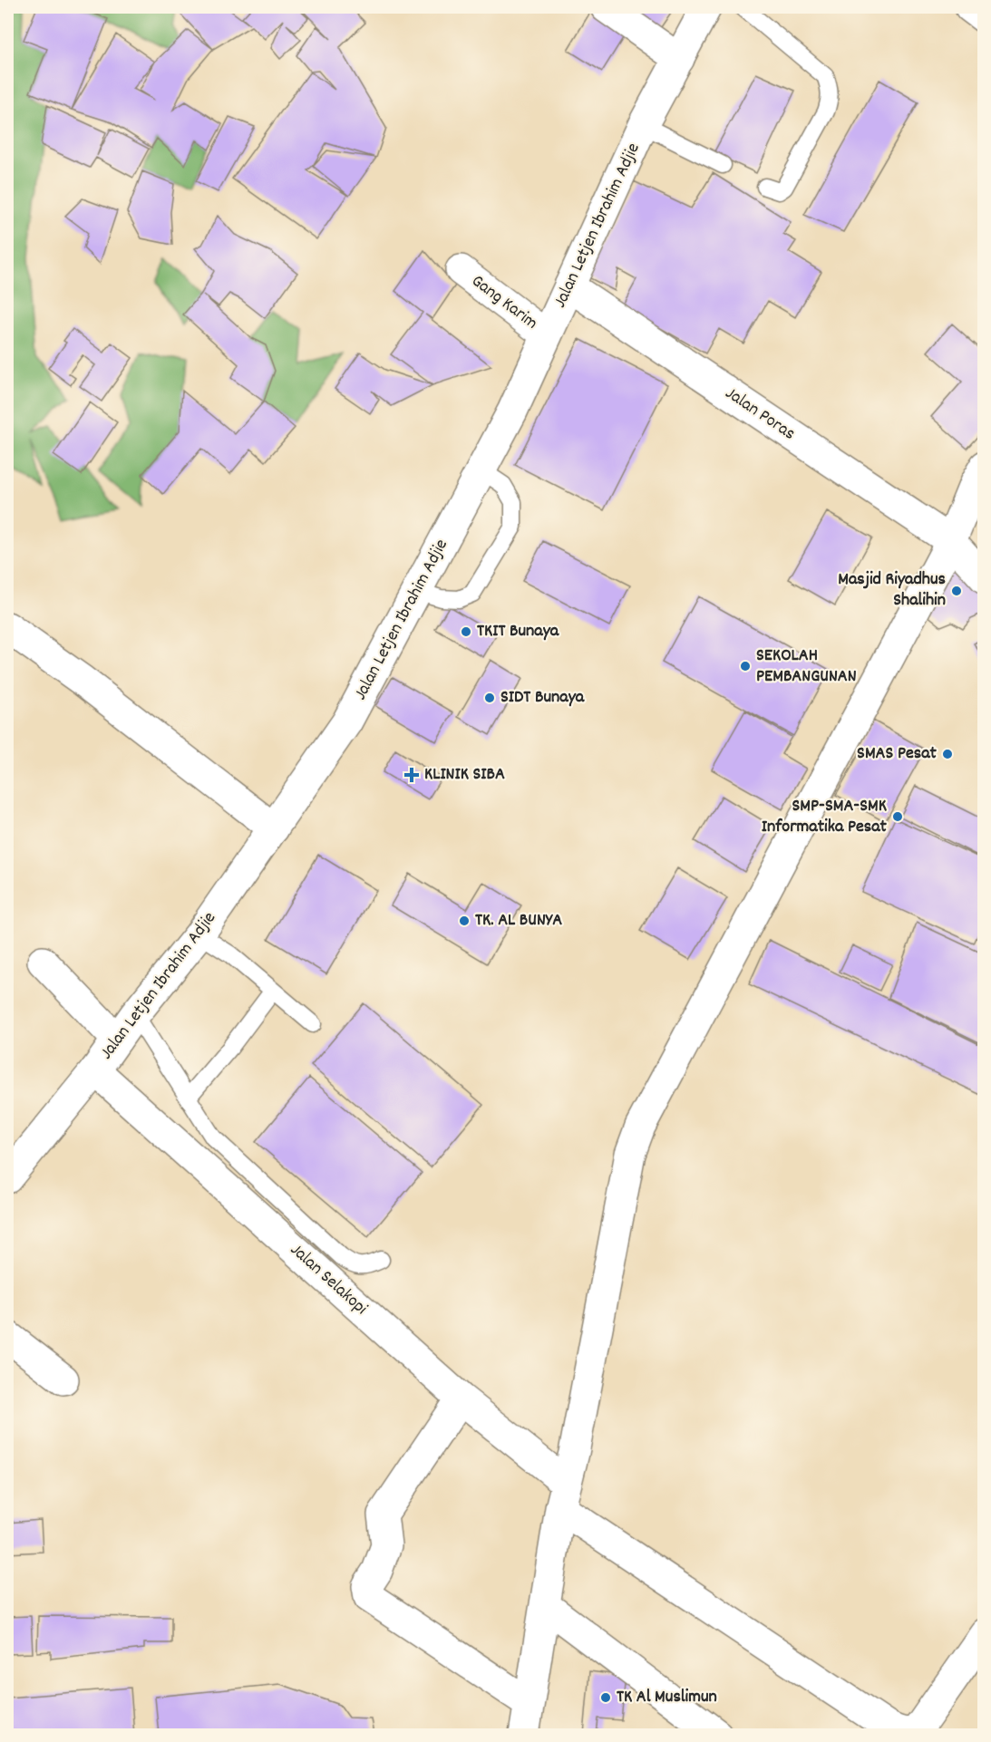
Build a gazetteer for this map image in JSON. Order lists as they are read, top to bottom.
{
  "streets": {
    "street": [
      "Jalan Letjen Ibrahim Adjie",
      "Gang Karim",
      "Jalan Poras",
      "Jalan Selakopi"
    ]
  },
  "crossings": [
    ["Jalan Letjen Ibrahim Adjie", "Gang Karim"],
    ["Jalan Letjen Ibrahim Adjie", "Jalan Poras"],
    ["Jalan Letjen Ibrahim Adjie", "Jalan Selakopi"]
  ],
  "places": {
    "other": [
      "Masjid Riyadhus Shalihin",
      "TKIT Bunaya",
      "SEKOLAH PEMBANGUNAN",
      "SIDT Bunaya",
      "SMAS Pesat",
      "SMP-SMA-SMK Informatika Pesat",
      "TK. AL BUNYA",
      "TK Al Muslimun"
    ],
    "health": ["KLINIK SIBA"]
  }
}
